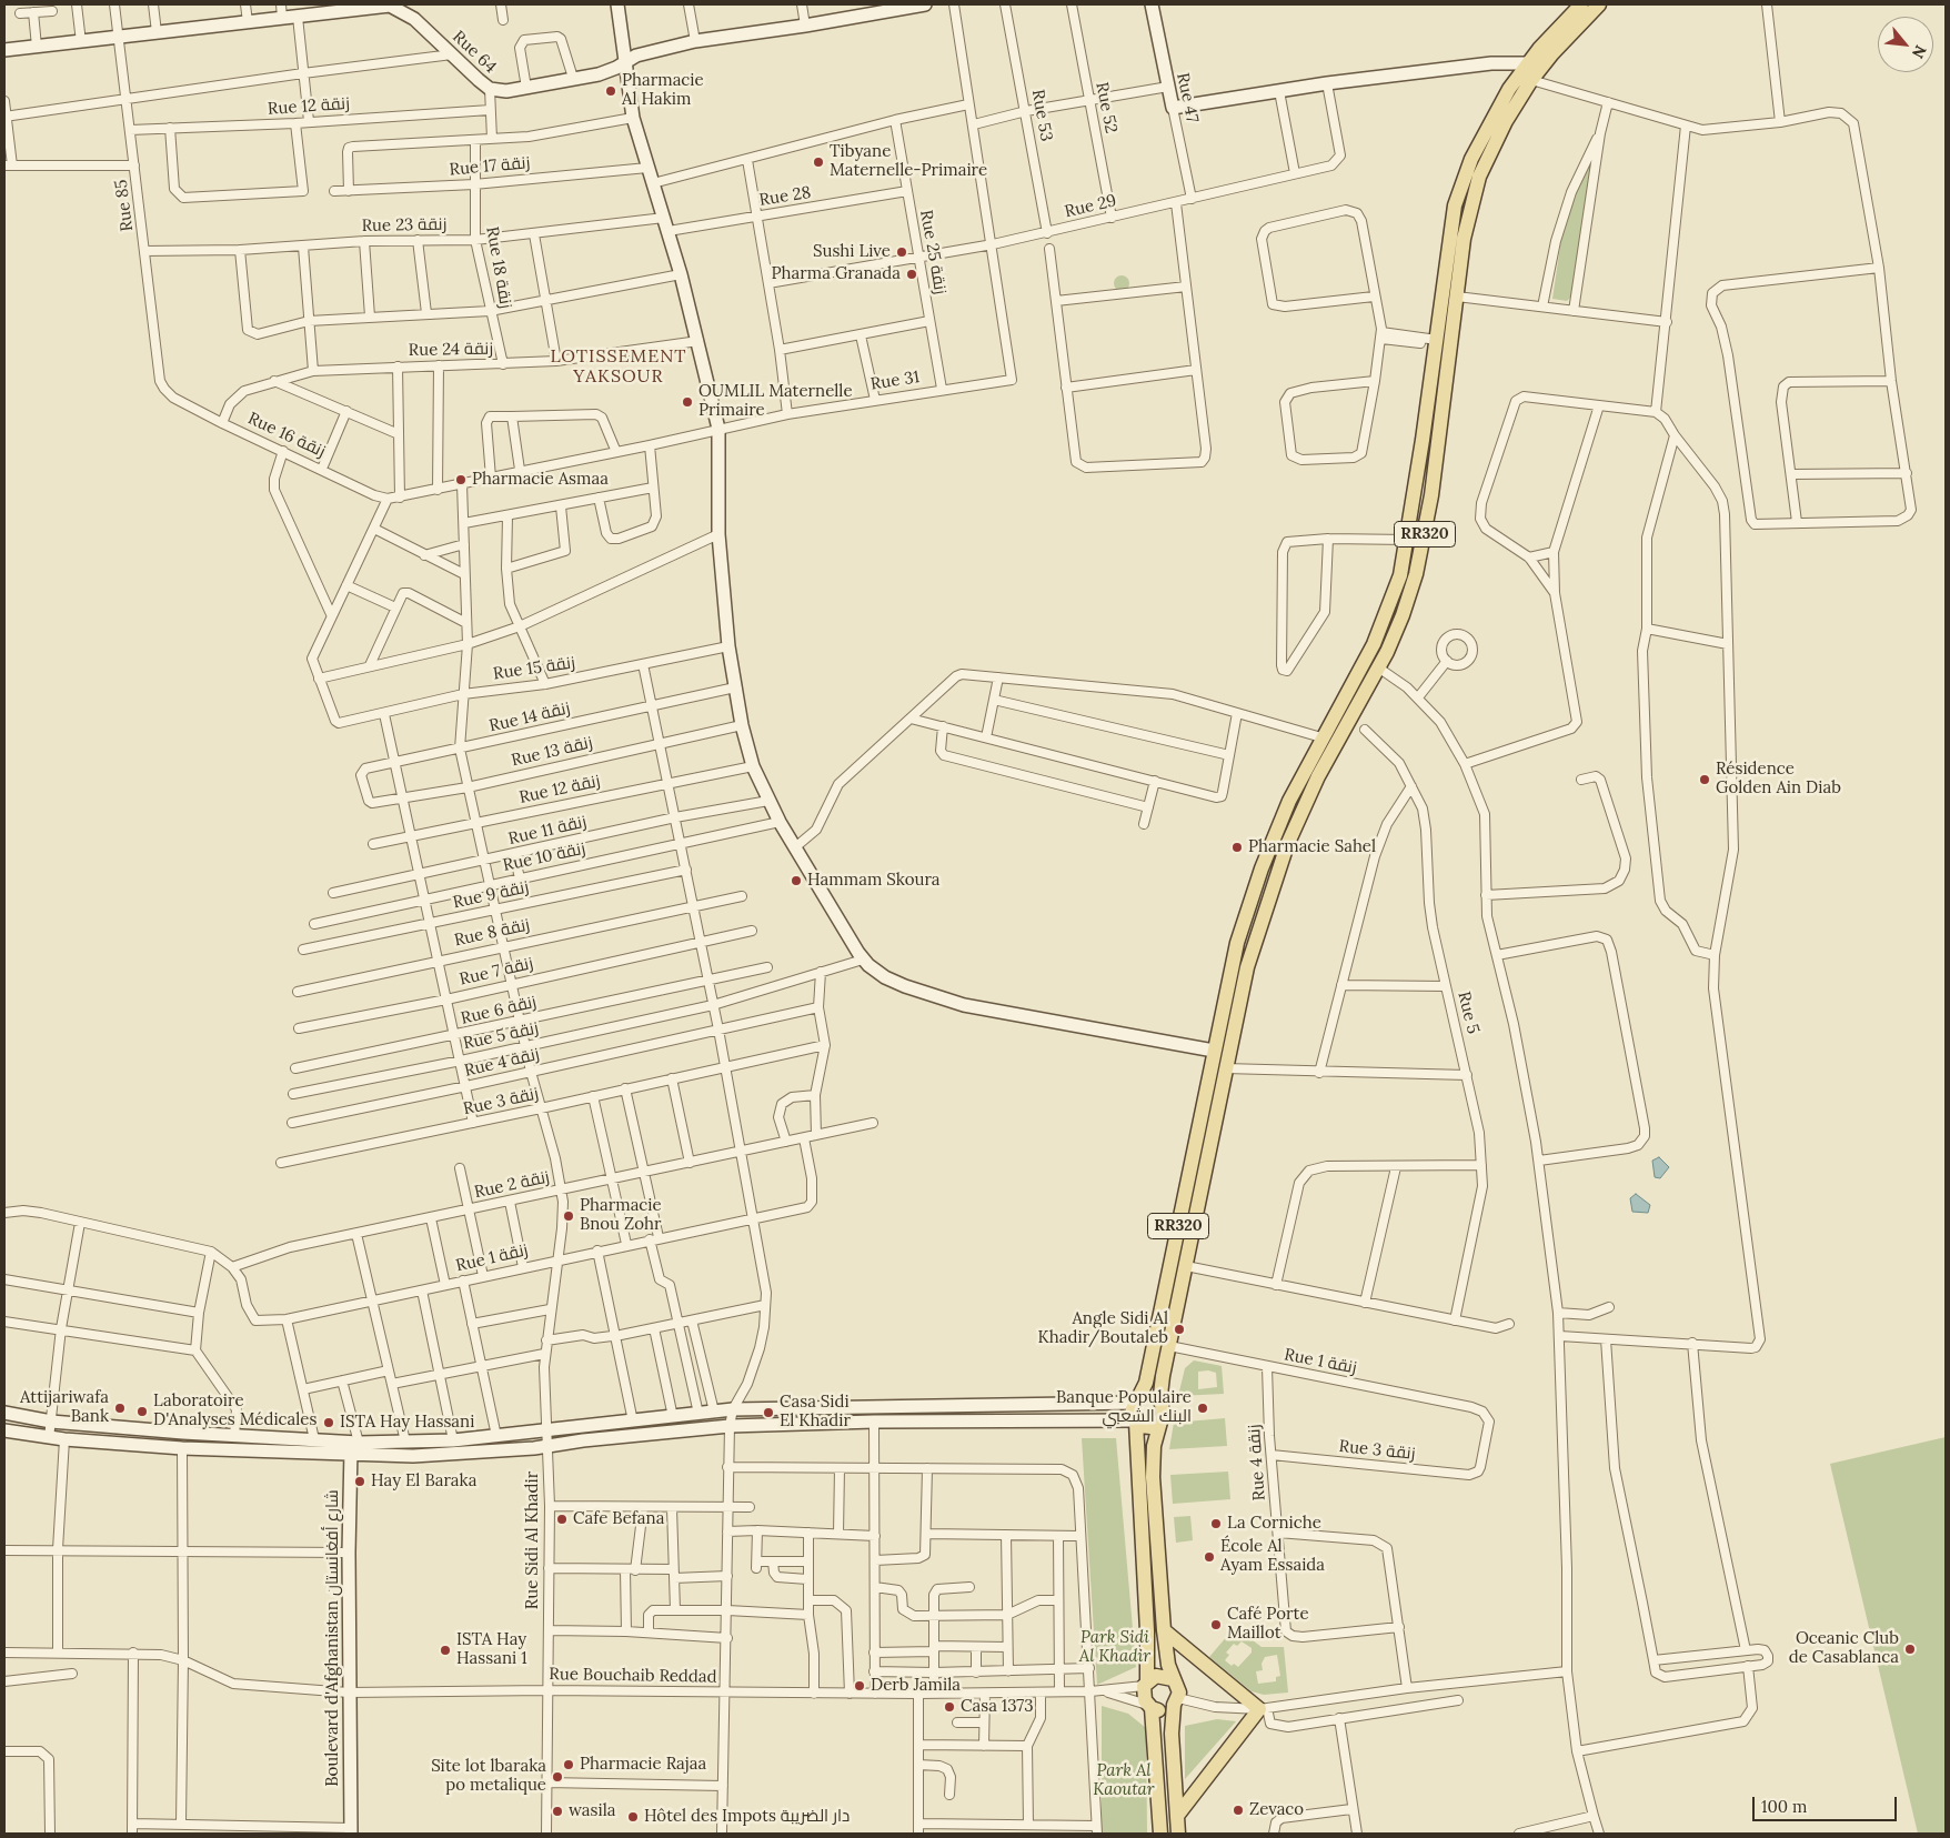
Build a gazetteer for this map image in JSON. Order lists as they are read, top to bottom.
{
  "streets": {
    "main road": ["RR320"],
    "street": [
      "Rue 64",
      "Rue 47",
      "Rue 12 زنقة",
      "Rue 52",
      "Rue 53",
      "Rue 17 زنقة",
      "Rue 28",
      "Rue 85",
      "Rue 29",
      "Rue 23 زنقة",
      "Rue 25 زنقة",
      "Rue 18 زنقة",
      "Rue 24 زنقة",
      "Rue 31",
      "Rue 16 زنقة",
      "Rue 15 زنقة",
      "Rue 14 زنقة",
      "Rue 13 زنقة",
      "Rue 11 زنقة",
      "Rue 10 زنقة",
      "Rue 9 زنقة",
      "Rue 8 زنقة",
      "Rue 7 زنقة",
      "Rue 6 زنقة",
      "Rue 5",
      "Rue 5 زنقة",
      "Rue 4 زنقة",
      "Rue 3 زنقة",
      "Rue 2 زنقة",
      "Rue 1 زنقة",
      "Rue Sidi Al Khadir",
      "Boulevard d'Afghanistan شارع أفغانستان",
      "Rue Bouchaib Reddad"
    ]
  },
  "crossings": [
    ["Rue 64", "Rue 85"],
    ["Rue 47", "Rue 29"],
    ["Rue 12 زنقة", "Rue 85"],
    ["Rue 12 زنقة", "Rue Sidi Al Khadir"],
    ["Rue 52", "Rue 29"],
    ["Rue 53", "Rue 29"],
    ["Rue 17 زنقة", "Rue 18 زنقة"],
    ["Rue 28", "Rue 25 زنقة"],
    ["Rue 85", "Rue 23 زنقة"],
    ["Rue 85", "Rue 16 زنقة"],
    ["Rue 29", "Rue 25 زنقة"],
    ["Rue 29", "Rue 31"],
    ["Rue 23 زنقة", "Rue 18 زنقة"],
    ["Rue 25 زنقة", "Rue 31"],
    ["Rue 18 زنقة", "Rue 24 زنقة"],
    ["Rue 24 زنقة", "Rue 16 زنقة"],
    ["RR320", "Rue 1 زنقة"],
    ["RR320", "Rue Bouchaib Reddad"],
    ["Rue 15 زنقة", "Rue Sidi Al Khadir"],
    ["Rue 14 زنقة", "Rue 13 زنقة"],
    ["Rue 14 زنقة", "Rue Sidi Al Khadir"],
    ["Rue 13 زنقة", "Rue Sidi Al Khadir"],
    ["Rue 11 زنقة", "Rue Sidi Al Khadir"],
    ["Rue 10 زنقة", "Rue Sidi Al Khadir"],
    ["Rue 9 زنقة", "Rue Sidi Al Khadir"],
    ["Rue 8 زنقة", "Rue Sidi Al Khadir"],
    ["Rue 7 زنقة", "Rue Sidi Al Khadir"],
    ["Rue 6 زنقة", "Rue Sidi Al Khadir"],
    ["Rue 5 زنقة", "Rue Sidi Al Khadir"],
    ["Rue 4 زنقة", "Rue 3 زنقة"],
    ["Rue 4 زنقة", "Rue 1 زنقة"],
    ["Rue 4 زنقة", "Rue Sidi Al Khadir"],
    ["Rue 3 زنقة", "Rue 1 زنقة"],
    ["Rue 3 زنقة", "Rue Sidi Al Khadir"],
    ["Rue 2 زنقة", "Rue 1 زنقة"],
    ["Rue 2 زنقة", "Rue Sidi Al Khadir"],
    ["Rue 1 زنقة", "Rue Sidi Al Khadir"],
    ["Rue Sidi Al Khadir", "Rue Bouchaib Reddad"],
    ["Boulevard d'Afghanistan شارع أفغانستان", "Rue Bouchaib Reddad"]
  ],
  "districts": ["LOTISSEMENT YAKSOUR"],
  "parks": ["Park Sidi Al Khadir", "Park Al Kaoutar"],
  "places": [
    "Pharmacie Al Hakim",
    "Tibyane Maternelle-Primaire",
    "Sushi Live",
    "Pharma Granada",
    "OUMLIL Maternelle Primaire",
    "Pharmacie Asmaa",
    "Résidence Golden Ain Diab",
    "Pharmacie Sahel",
    "Hammam Skoura",
    "Pharmacie Bnou Zohr",
    "Angle Sidi Al Khadir/Boutaleb",
    "Attijariwafa Bank",
    "Banque Populaire البنك الشعبي",
    "Laboratoire D'Analyses Médicales",
    "Casa Sidi El Khadir",
    "ISTA Hay Hassani",
    "Hay El Baraka",
    "Cafe Befana",
    "La Corniche",
    "École Al Ayam Essaida",
    "Café Porte Maillot",
    "Oceanic Club de Casablanca",
    "ISTA Hay Hassani 1",
    "Derb Jamila",
    "Casa 1373",
    "Pharmacie Rajaa",
    "Site lot lbaraka po metalique",
    "Zevaco",
    "wasila",
    "Hôtel des Impots دار الضريبة"
  ],
  "scale_bar": "100 m",
  "north": "bottom right"
}
